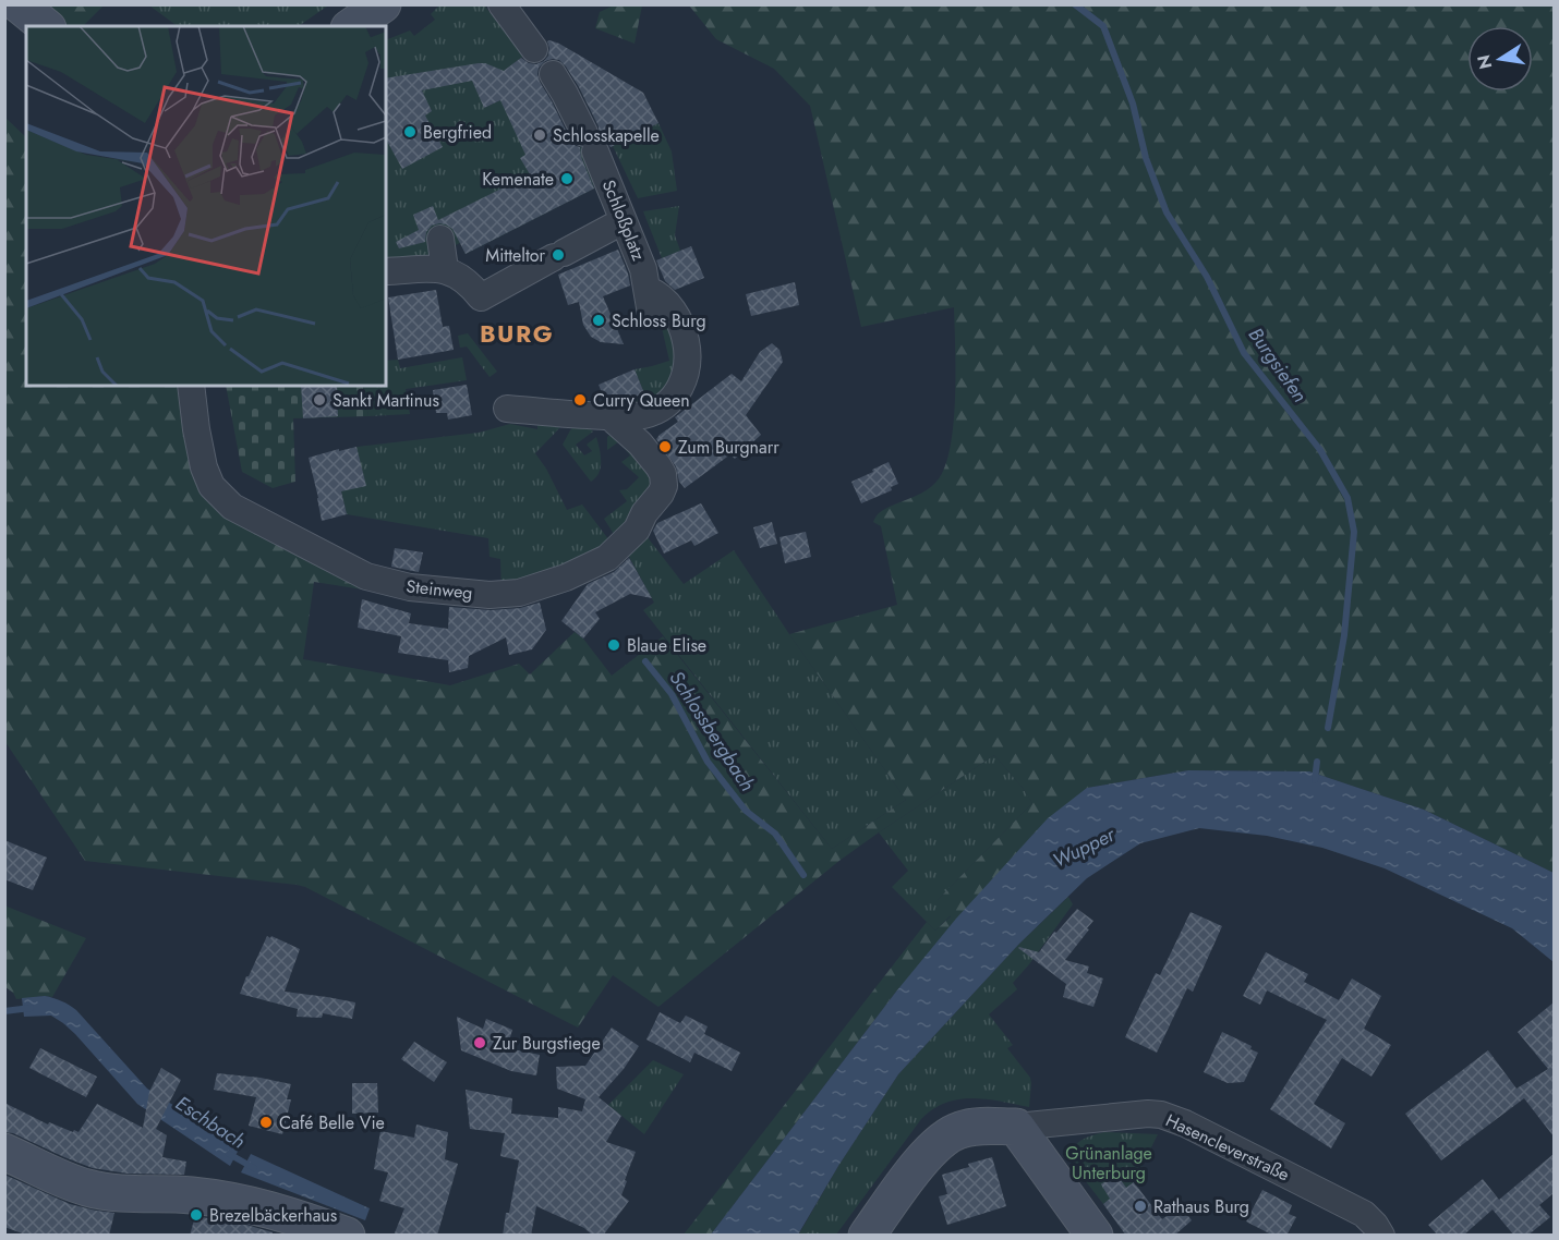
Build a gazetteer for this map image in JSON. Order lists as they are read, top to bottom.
{
  "streets": {
    "street": ["Schloßplatz", "Steinweg", "Hasencleverstraße"]
  },
  "crossings": [
    ["Schloßplatz", "Steinweg"]
  ],
  "districts": ["BURG"],
  "water": [
    "Burgsiefen",
    "Schlossbergbach",
    "Wupper",
    "Eschbach"
  ],
  "parks": ["Grünanlage Unterburg"],
  "places": [
    "Bergfried",
    "Schlosskapelle",
    "Kemenate",
    "Mitteltor",
    "Schloss Burg",
    "Sankt Martinus",
    "Curry Queen",
    "Zum Burgnarr",
    "Blaue Elise",
    "Zur Burgstiege",
    "Café Belle Vie",
    "Rathaus Burg",
    "Brezelbäckerhaus"
  ],
  "north": "left"
}
